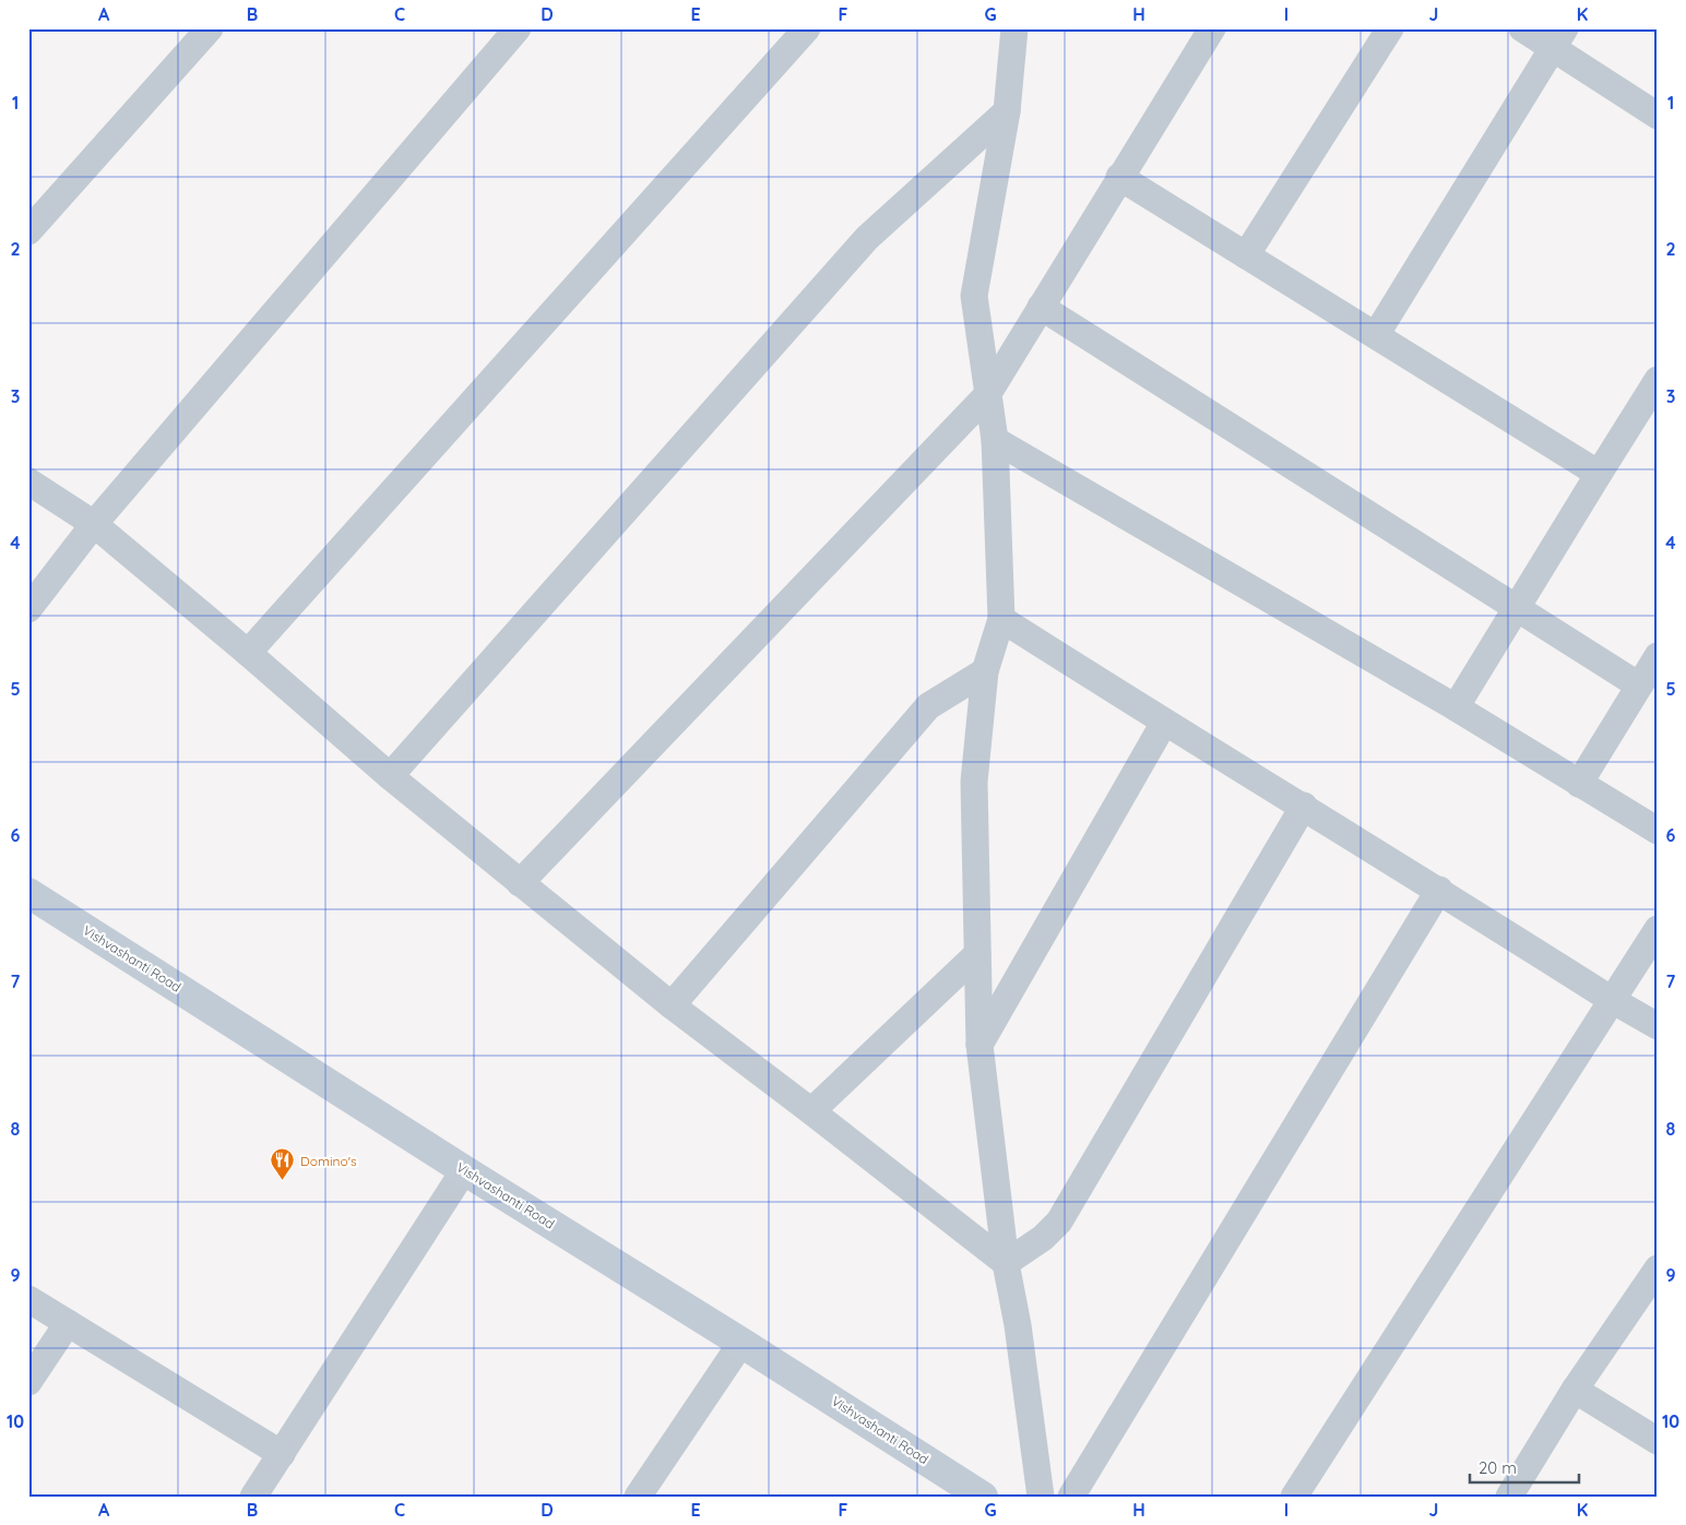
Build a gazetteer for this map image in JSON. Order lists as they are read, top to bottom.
{
  "streets": {
    "street": ["Vishvashanti Road"]
  },
  "places": {
    "restaurant": ["Domino's"]
  },
  "scale_bar": "20 m",
  "grid": {
    "columns": [
      "A",
      "B",
      "C",
      "D",
      "E",
      "F",
      "G",
      "H",
      "I",
      "J",
      "K"
    ],
    "rows": [
      "1",
      "2",
      "3",
      "4",
      "5",
      "6",
      "7",
      "8",
      "9",
      "10"
    ]
  }
}
